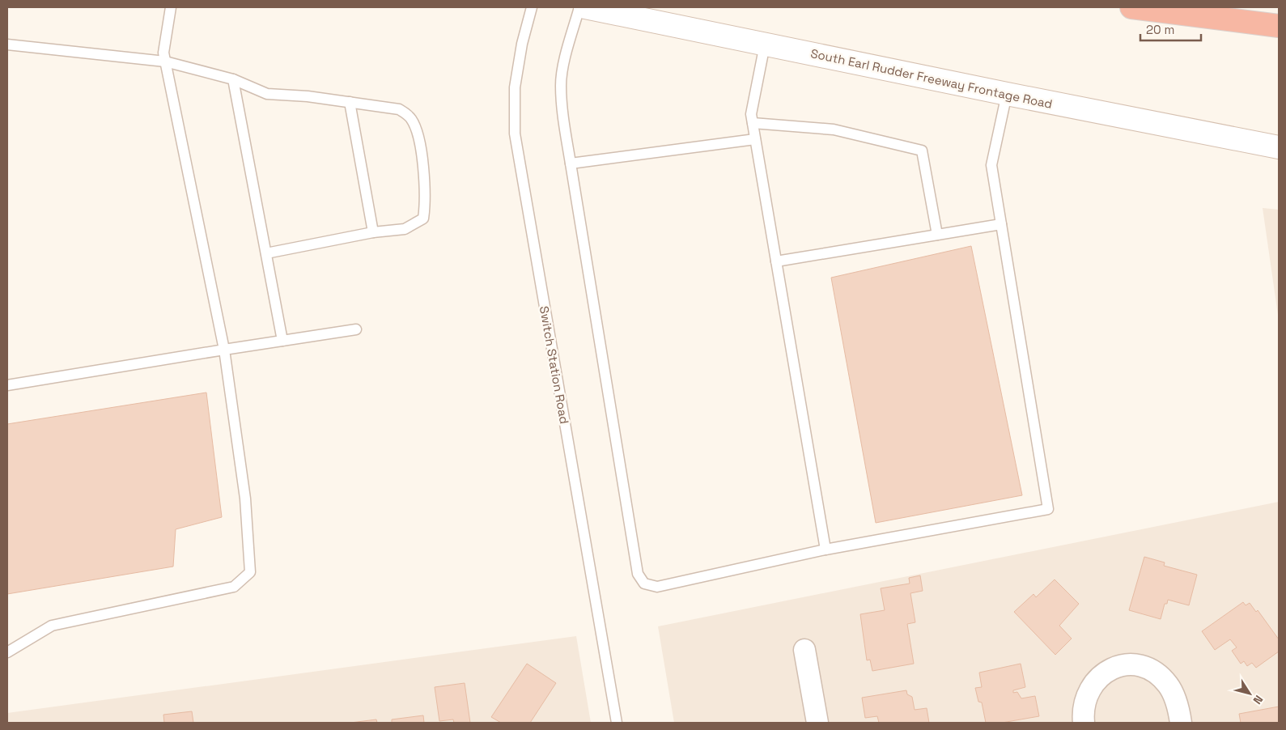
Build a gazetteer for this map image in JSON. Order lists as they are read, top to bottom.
{
  "streets": {
    "main road": ["South Earl Rudder Freeway Frontage Road"],
    "lane": ["Switch Station Road"]
  },
  "scale_bar": "20 m",
  "north": "bottom right"
}
